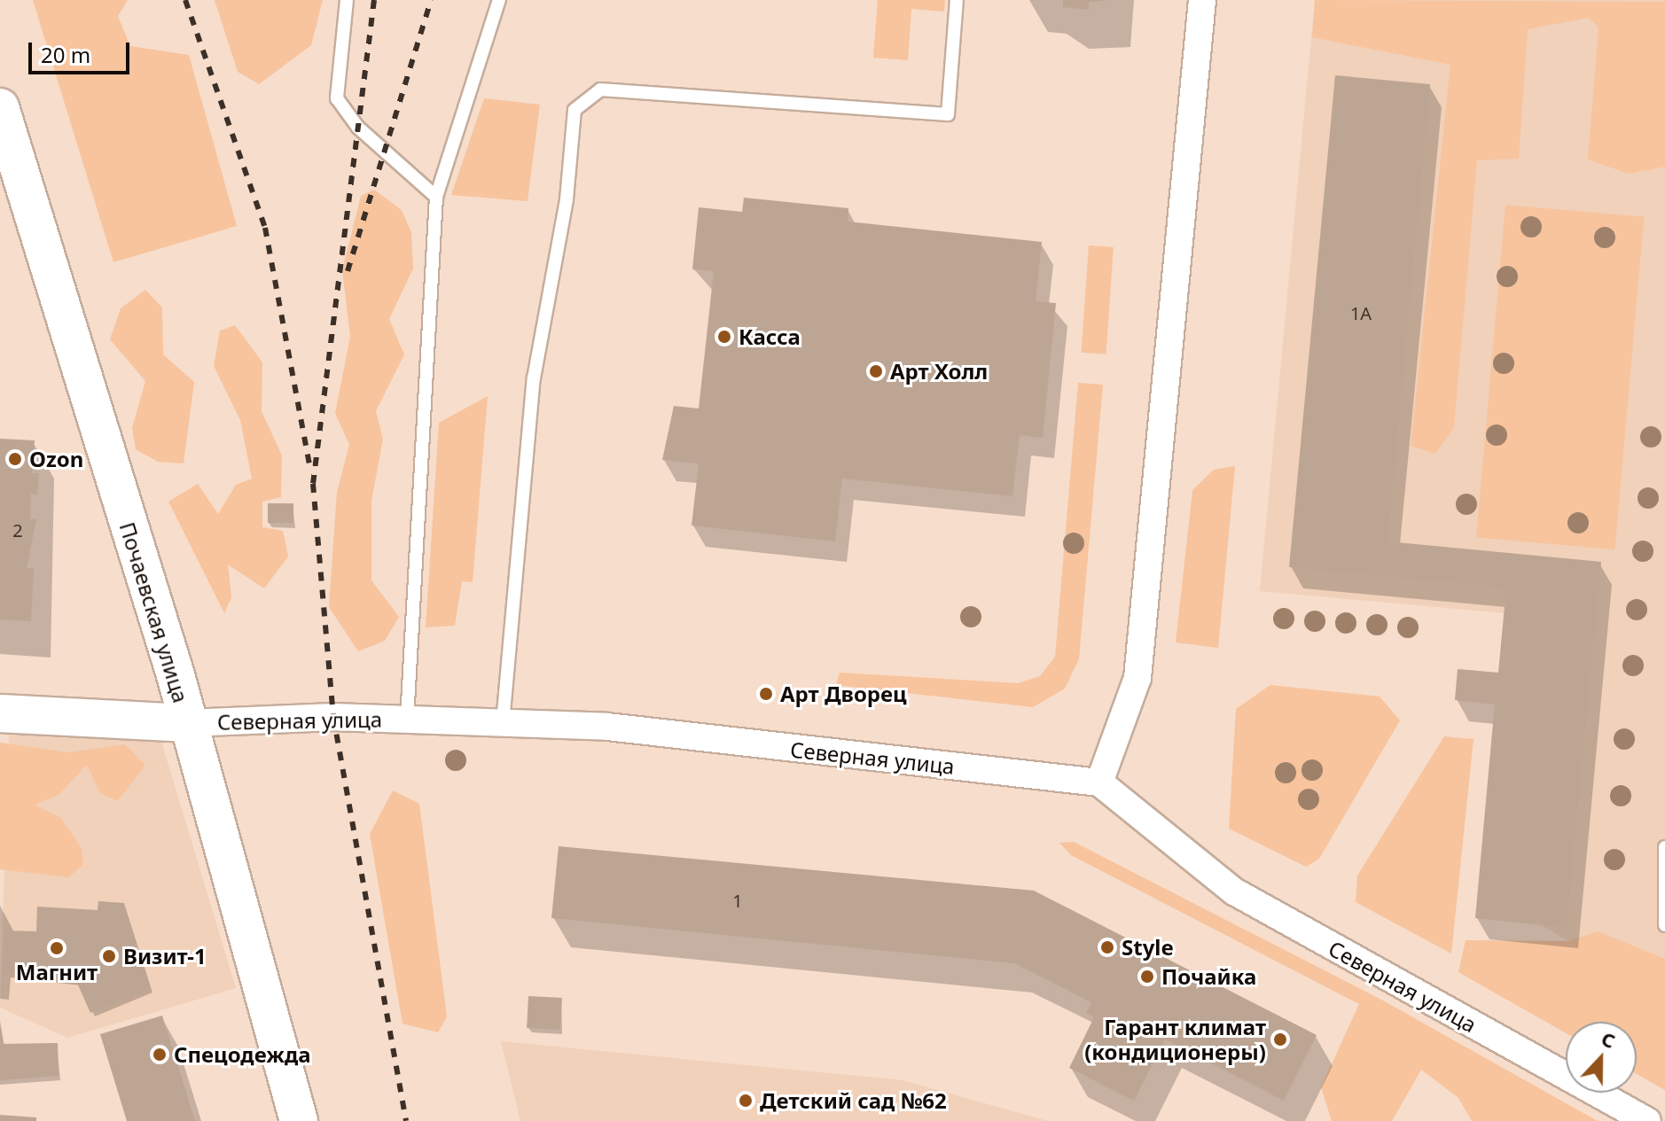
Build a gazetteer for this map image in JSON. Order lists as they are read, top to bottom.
{
  "streets": {
    "main road": ["Почаевская улица", "Северная улица"]
  },
  "crossings": [
    ["Почаевская улица", "Северная улица"]
  ],
  "places": [
    "Касса",
    "Арт Холл",
    "Ozon",
    "Арт Дворец",
    "Style",
    "Магнит",
    "Визит-1",
    "Почайка",
    "Гарант климат (кондиционеры)",
    "Спецодежда",
    "Детский сад №62"
  ],
  "house_numbers": ["1А", "2", "1"],
  "scale_bar": "20 m",
  "north": "top"
}
